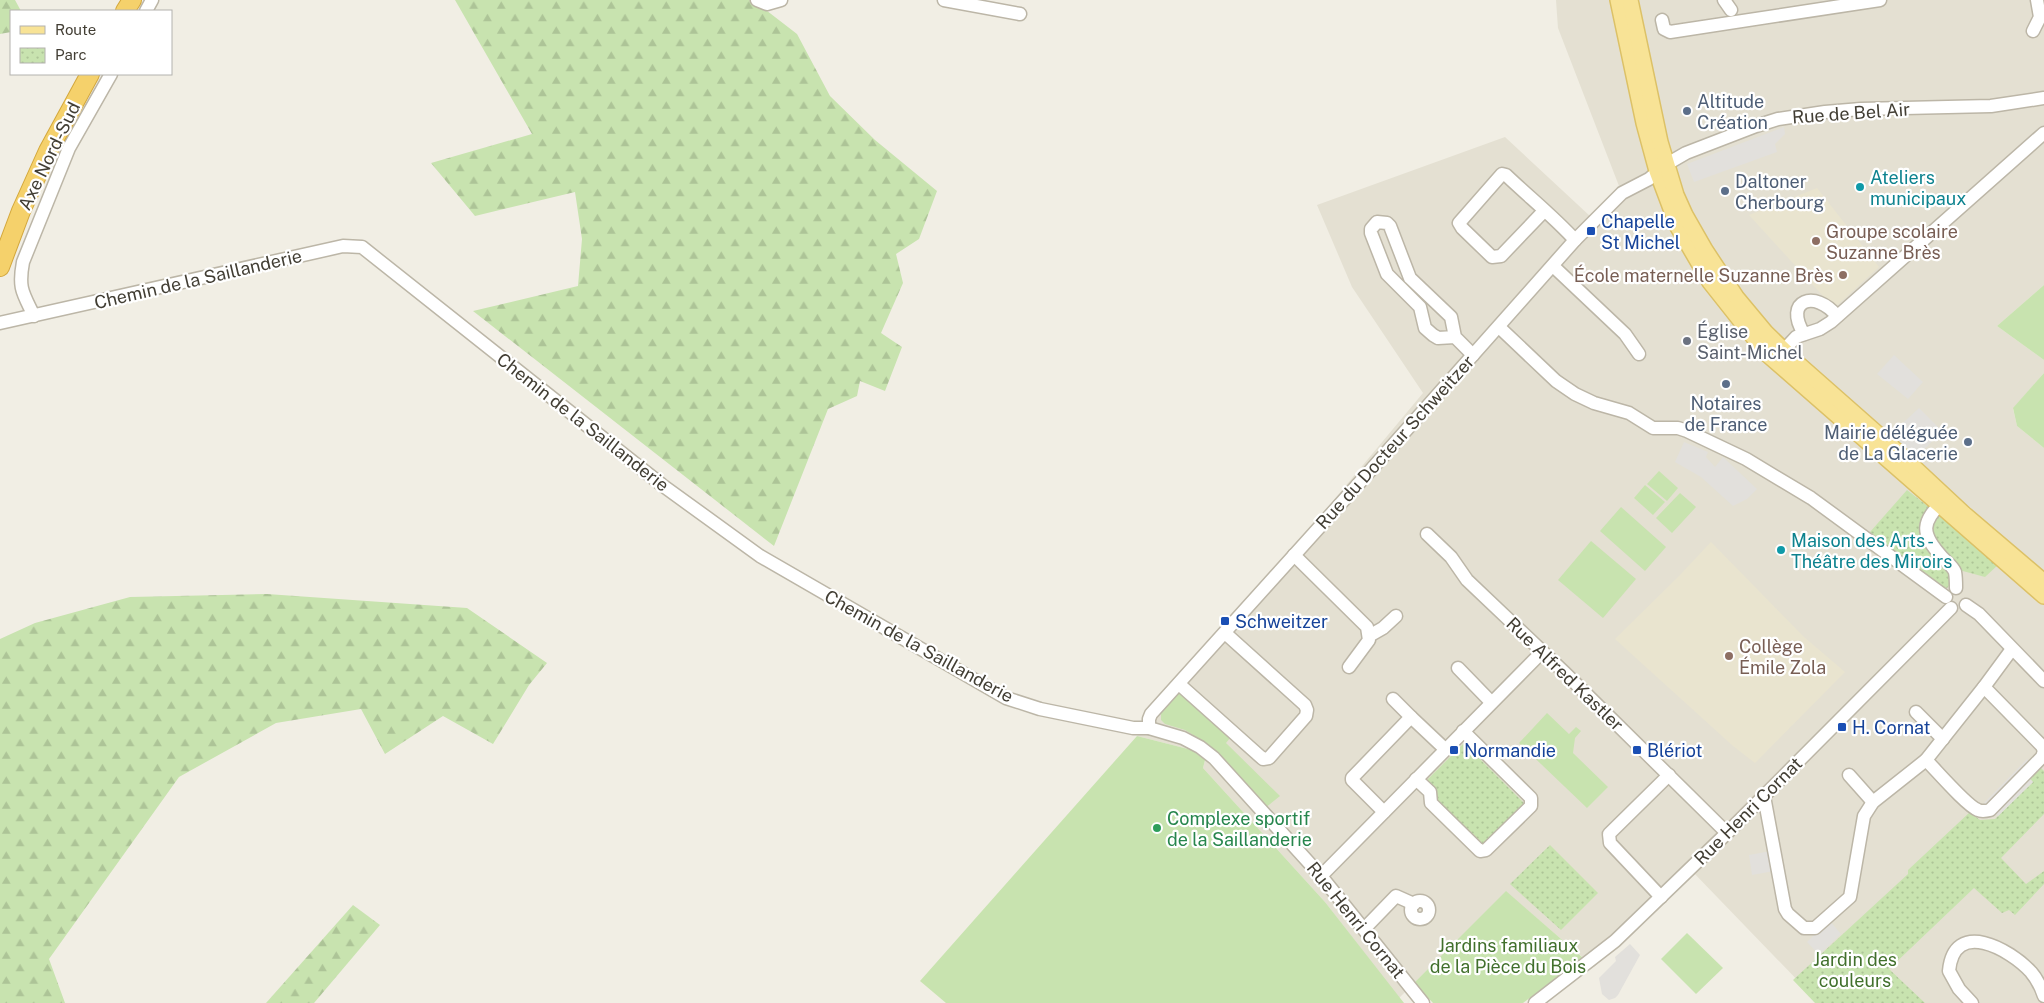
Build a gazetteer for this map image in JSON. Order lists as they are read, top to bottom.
{
  "streets": {
    "highway": ["Axe Nord-Sud"],
    "street": [
      "Rue de Bel Air",
      "Chemin de la Saillanderie",
      "Rue du Docteur Schweitzer",
      "Rue Alfred Kastler",
      "Rue Henri Cornat"
    ]
  },
  "crossings": [
    ["Rue de Bel Air", "Rue du Docteur Schweitzer"],
    ["Chemin de la Saillanderie", "Rue du Docteur Schweitzer"],
    ["Chemin de la Saillanderie", "Rue Henri Cornat"],
    ["Rue du Docteur Schweitzer", "Rue Henri Cornat"],
    ["Rue Alfred Kastler", "Rue Henri Cornat"]
  ],
  "parks": ["Jardins familiaux de la Pièce du Bois", "Jardin des couleurs"],
  "places": {
    "other": [
      "Altitude Création",
      "Ateliers municipaux",
      "Daltoner Cherbourg",
      "Groupe scolaire Suzanne Brès",
      "École maternelle Suzanne Brès",
      "Église Saint-Michel",
      "Notaires de France",
      "Mairie déléguée de La Glacerie",
      "Maison des Arts - Théâtre des Miroirs",
      "Collège Émile Zola",
      "Complexe sportif de la Saillanderie"
    ],
    "transit": [
      "Chapelle St Michel",
      "Schweitzer",
      "H. Cornat",
      "Normandie",
      "Blériot"
    ]
  },
  "legend": ["Route", "Parc"]
}
